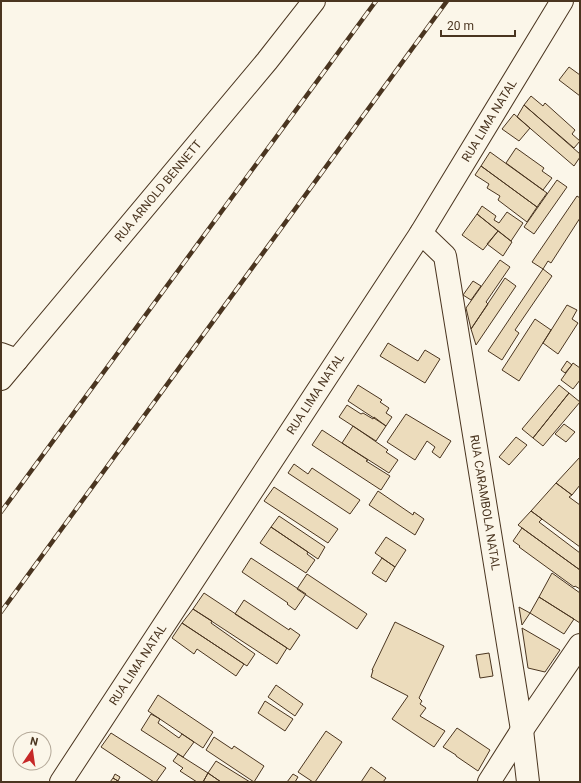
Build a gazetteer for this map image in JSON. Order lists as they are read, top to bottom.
{
  "streets": {
    "street": ["RUA LIMA NATAL", "RUA ARNOLD BENNETT", "RUA CARAMBOLA NATAL"]
  },
  "crossings": [
    ["RUA LIMA NATAL", "RUA CARAMBOLA NATAL"]
  ],
  "scale_bar": "20 m",
  "north": "top"
}
